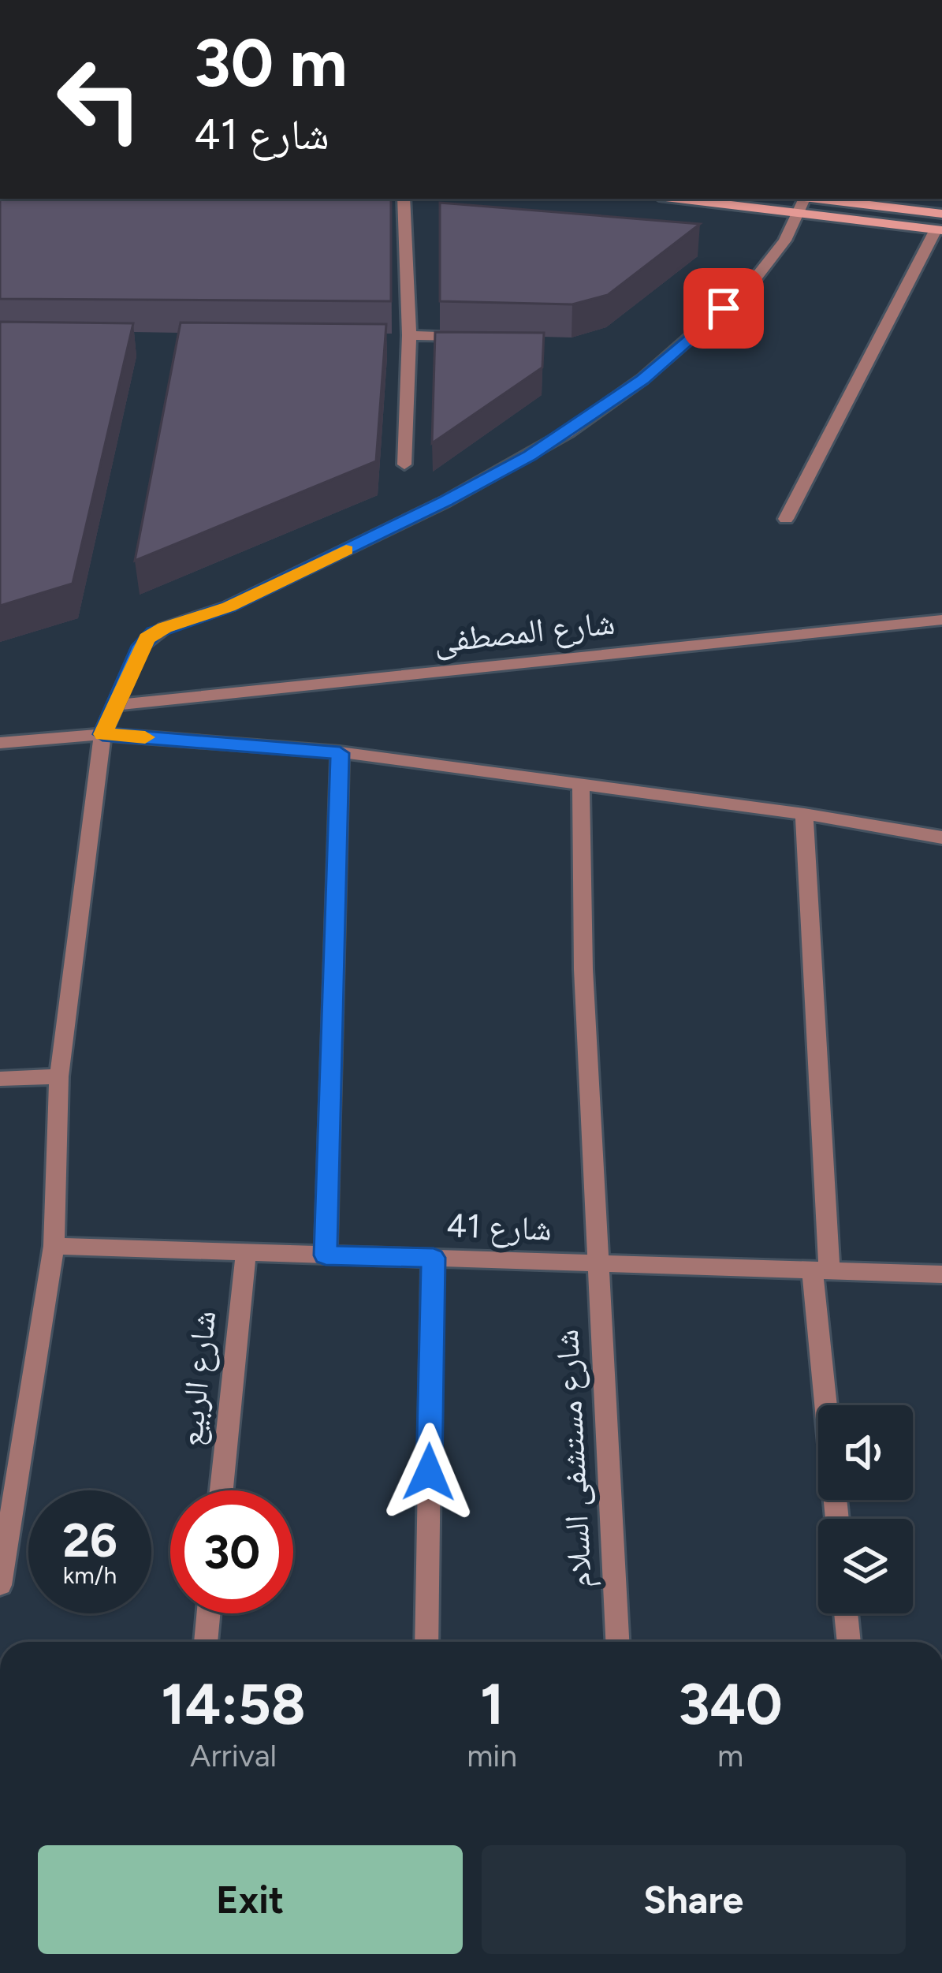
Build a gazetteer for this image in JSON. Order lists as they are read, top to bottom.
{
  "streets": {
    "street": [
      "شارع المصطفى",
      "شارع 41",
      "شارع الربيع",
      "شارع مستشفى السلام"
    ]
  },
  "crossings": [
    ["شارع 41", "شارع الربيع"],
    ["شارع 41", "شارع مستشفى السلام"]
  ],
  "page": {
    "turn": ["30 m", "شارع 41"],
    "speed": "26 km/h",
    "limit": "30",
    "eta": [
      "14:58",
      "Arrival",
      "1",
      "min",
      "340",
      "m"
    ],
    "buttons": ["Exit", "Share"]
  }
}
